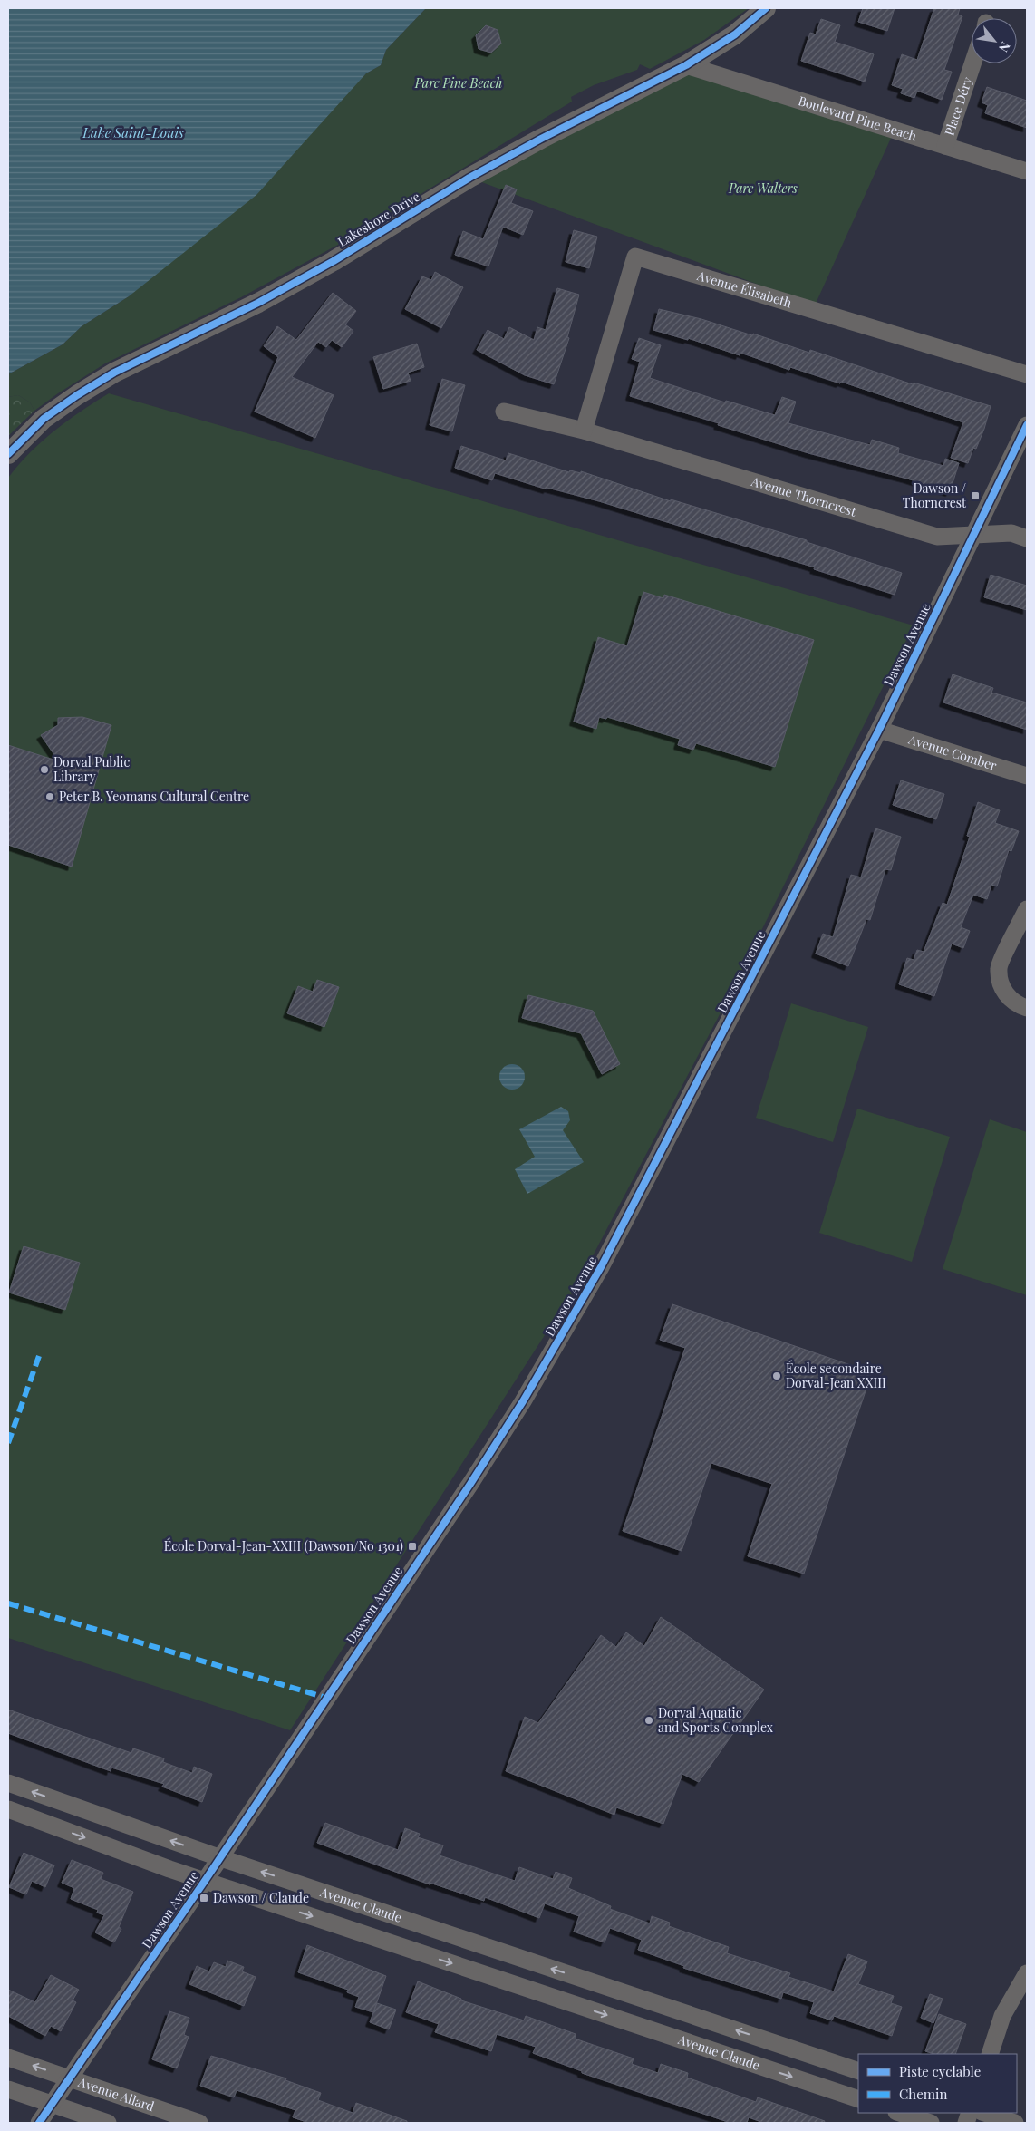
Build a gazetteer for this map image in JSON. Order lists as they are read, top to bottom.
{
  "streets": {
    "street": [
      "Place Déry",
      "Boulevard Pine Beach",
      "Lakeshore Drive",
      "Avenue Élisabeth",
      "Avenue Thorncrest",
      "Dawson Avenue",
      "Avenue Comber",
      "Avenue Claude",
      "Avenue Allard"
    ]
  },
  "crossings": [
    ["Place Déry", "Boulevard Pine Beach"],
    ["Boulevard Pine Beach", "Lakeshore Drive"],
    ["Avenue Élisabeth", "Avenue Thorncrest"],
    ["Avenue Thorncrest", "Dawson Avenue"],
    ["Dawson Avenue", "Avenue Comber"],
    ["Dawson Avenue", "Avenue Claude"],
    ["Dawson Avenue", "Avenue Allard"]
  ],
  "water": ["Lake Saint-Louis"],
  "parks": ["Parc Pine Beach", "Parc Walters"],
  "places": {
    "transit": ["Dawson / Thorncrest", "École Dorval-Jean-XXIII (Dawson/No 1301)", "Dawson / Claude"],
    "other": [
      "Dorval Public Library",
      "Peter B. Yeomans Cultural Centre",
      "École secondaire Dorval-Jean XXIII",
      "Dorval Aquatic and Sports Complex"
    ]
  },
  "legend": ["Piste cyclable", "Chemin"],
  "north": "bottom right"
}
